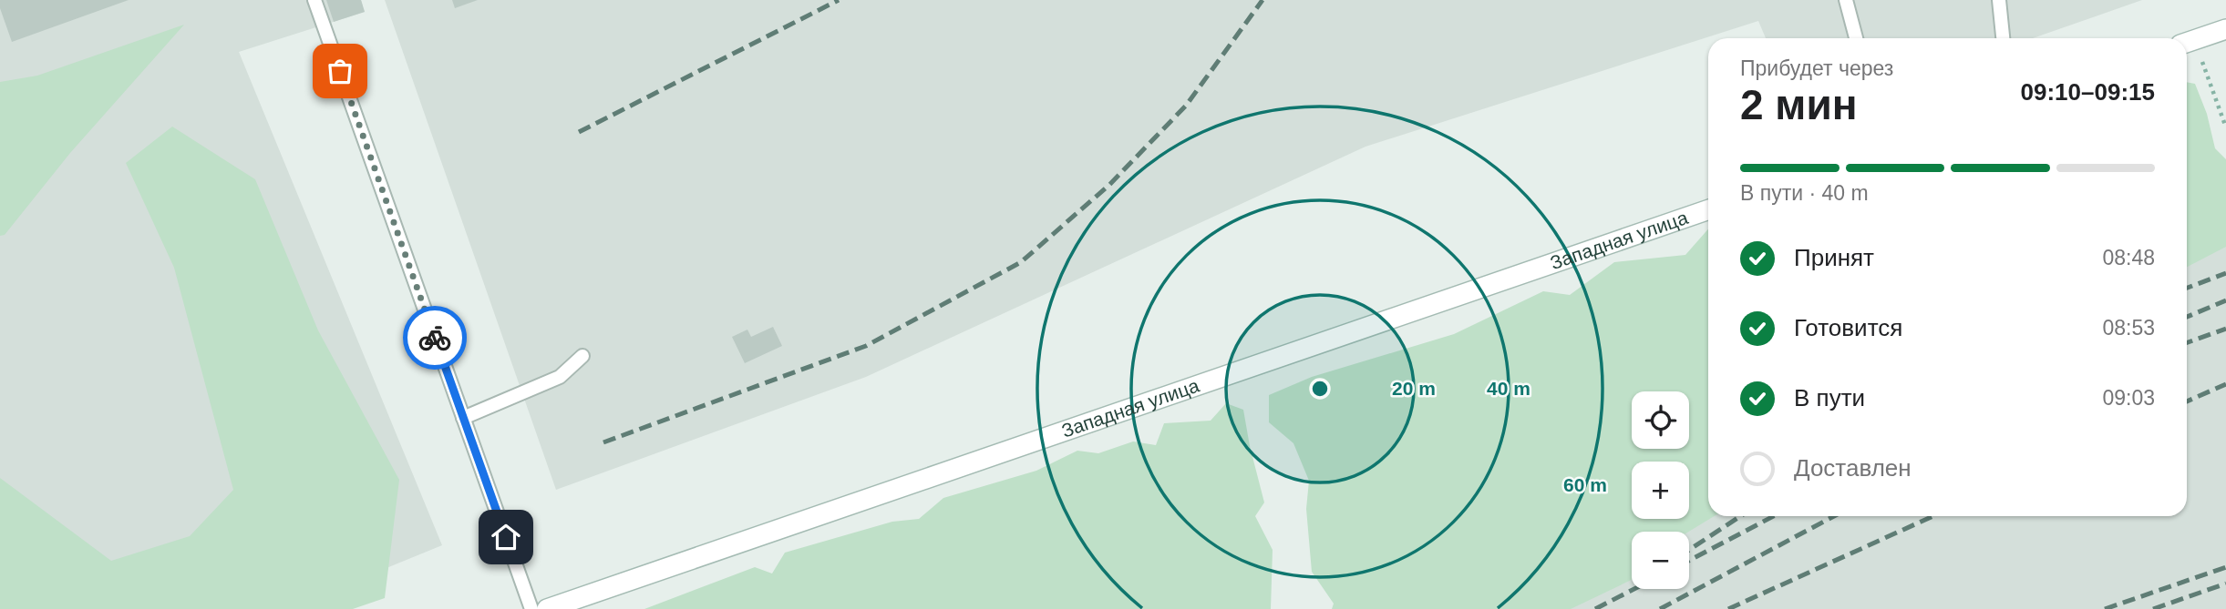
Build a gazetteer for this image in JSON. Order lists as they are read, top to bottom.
{
  "streets": {
    "street": ["Западная улица"]
  },
  "page": {
    "heading": ["2 мин", "Прибудет через", "09:10–09:15"],
    "bar": "В пути · 40 m",
    "list": [
      ["Принят", "08:48"],
      ["Готовится", "08:53"],
      ["В пути", "09:03"],
      "Доставлен"
    ],
    "map_buttons": ["+", "−"]
  },
  "rings": ["20 m", "40 m", "60 m"]
}
